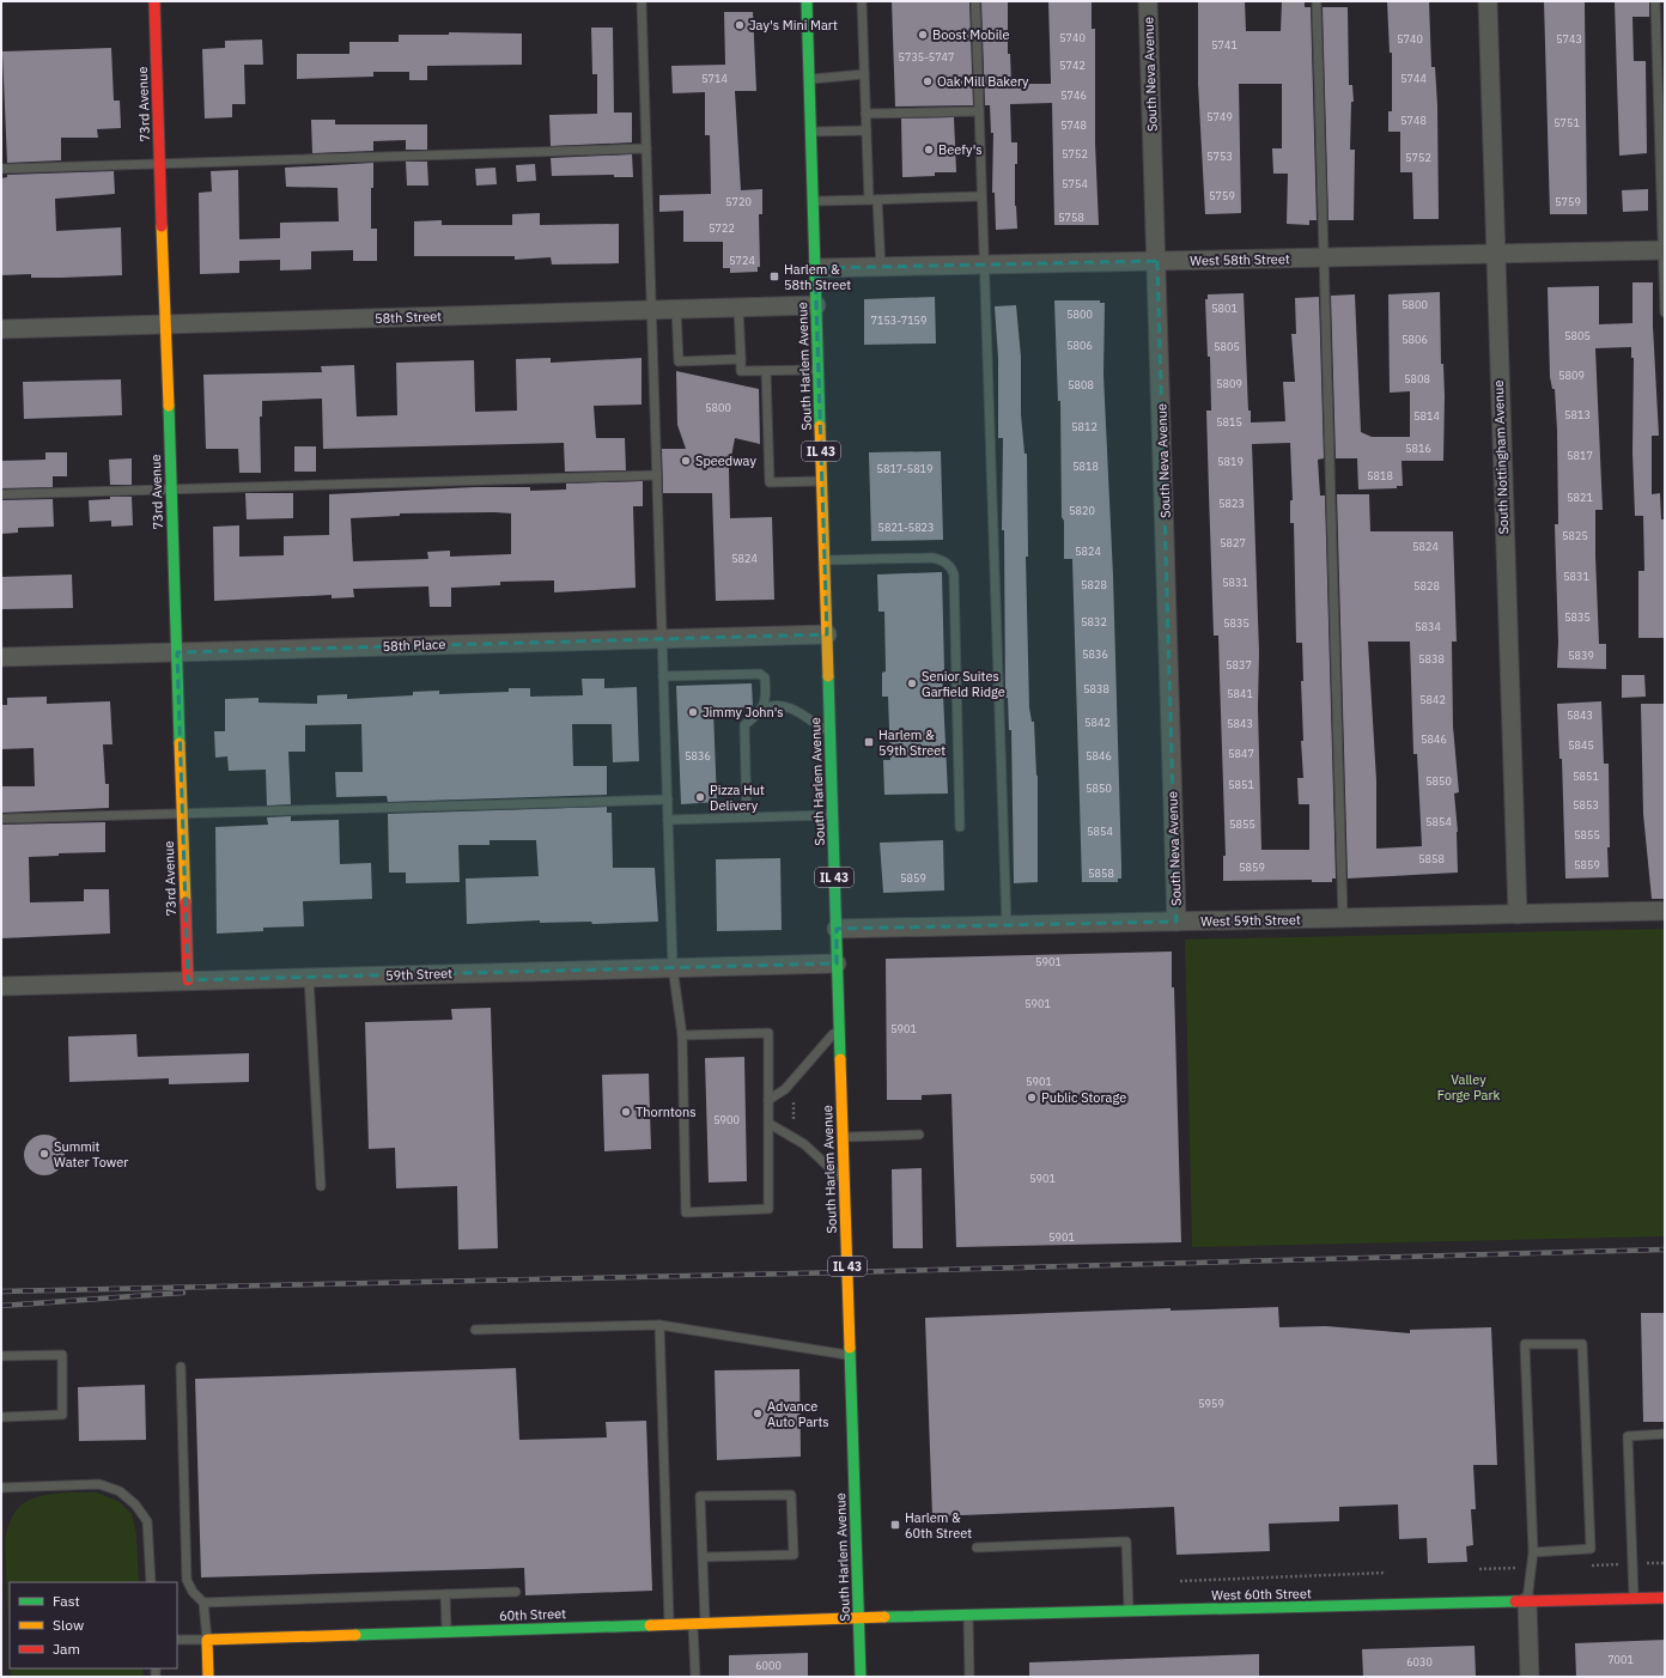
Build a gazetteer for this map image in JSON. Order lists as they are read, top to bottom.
{
  "streets": {
    "street": [
      "South Neva Avenue",
      "73rd Avenue",
      "West 58th Street",
      "58th Street",
      "South Harlem Avenue",
      "IL 43",
      "South Nottingham Avenue",
      "58th Place",
      "West 59th Street",
      "59th Street",
      "West 60th Street",
      "60th Street"
    ]
  },
  "crossings": [
    ["South Neva Avenue", "West 58th Street"],
    ["South Neva Avenue", "West 59th Street"],
    ["73rd Avenue", "58th Street"],
    ["73rd Avenue", "58th Place"],
    ["73rd Avenue", "59th Street"],
    ["West 58th Street", "South Harlem Avenue"],
    ["West 58th Street", "South Nottingham Avenue"],
    ["58th Street", "South Harlem Avenue"],
    ["South Harlem Avenue", "58th Place"],
    ["South Harlem Avenue", "West 59th Street"],
    ["South Harlem Avenue", "59th Street"],
    ["South Harlem Avenue", "West 60th Street"],
    ["South Harlem Avenue", "60th Street"],
    ["South Nottingham Avenue", "West 59th Street"],
    ["West 60th Street", "60th Street"]
  ],
  "parks": ["Valley Forge Park"],
  "places": {
    "other": [
      "Jay's Mini Mart",
      "Boost Mobile",
      "Oak Mill Bakery",
      "Beefy's",
      "Speedway",
      "Senior Suites Garfield Ridge",
      "Jimmy John's",
      "Pizza Hut Delivery",
      "Public Storage",
      "Thorntons",
      "Summit Water Tower",
      "Advance Auto Parts"
    ],
    "transit": ["Harlem & 58th Street", "Harlem & 59th Street", "Harlem & 60th Street"]
  },
  "house_numbers": [
    "5740",
    "5740",
    "5743",
    "5741",
    "5735-5747",
    "5742",
    "5714",
    "5744",
    "5746",
    "5749",
    "5748",
    "5751",
    "5748",
    "5752",
    "5753",
    "5752",
    "5754",
    "5759",
    "5720",
    "5759",
    "5758",
    "5722",
    "5724",
    "5800",
    "5801",
    "5800",
    "7153-7159",
    "5805",
    "5806",
    "5806",
    "5805",
    "5809",
    "5808",
    "5809",
    "5808",
    "5800",
    "5813",
    "5814",
    "5815",
    "5812",
    "5816",
    "5817",
    "5819",
    "5818",
    "5817-5819",
    "5818",
    "5821",
    "5823",
    "5820",
    "5821-5823",
    "5825",
    "5827",
    "5824",
    "5824",
    "5824",
    "5831",
    "5831",
    "5828",
    "5828",
    "5835",
    "5832",
    "5835",
    "5834",
    "5836",
    "5839",
    "5838",
    "5837",
    "5838",
    "5841",
    "5842",
    "5843",
    "5842",
    "5843",
    "5846",
    "5845",
    "5847",
    "5836",
    "5846",
    "5851",
    "5850",
    "5851",
    "5850",
    "5853",
    "5854",
    "5855",
    "5854",
    "5855",
    "5858",
    "5859",
    "5859",
    "5858",
    "5859",
    "5901",
    "5901",
    "5901",
    "5901",
    "5900",
    "5901",
    "5901",
    "5959",
    "7001",
    "6030",
    "6000"
  ],
  "legend": ["Fast", "Slow", "Jam"]
}
